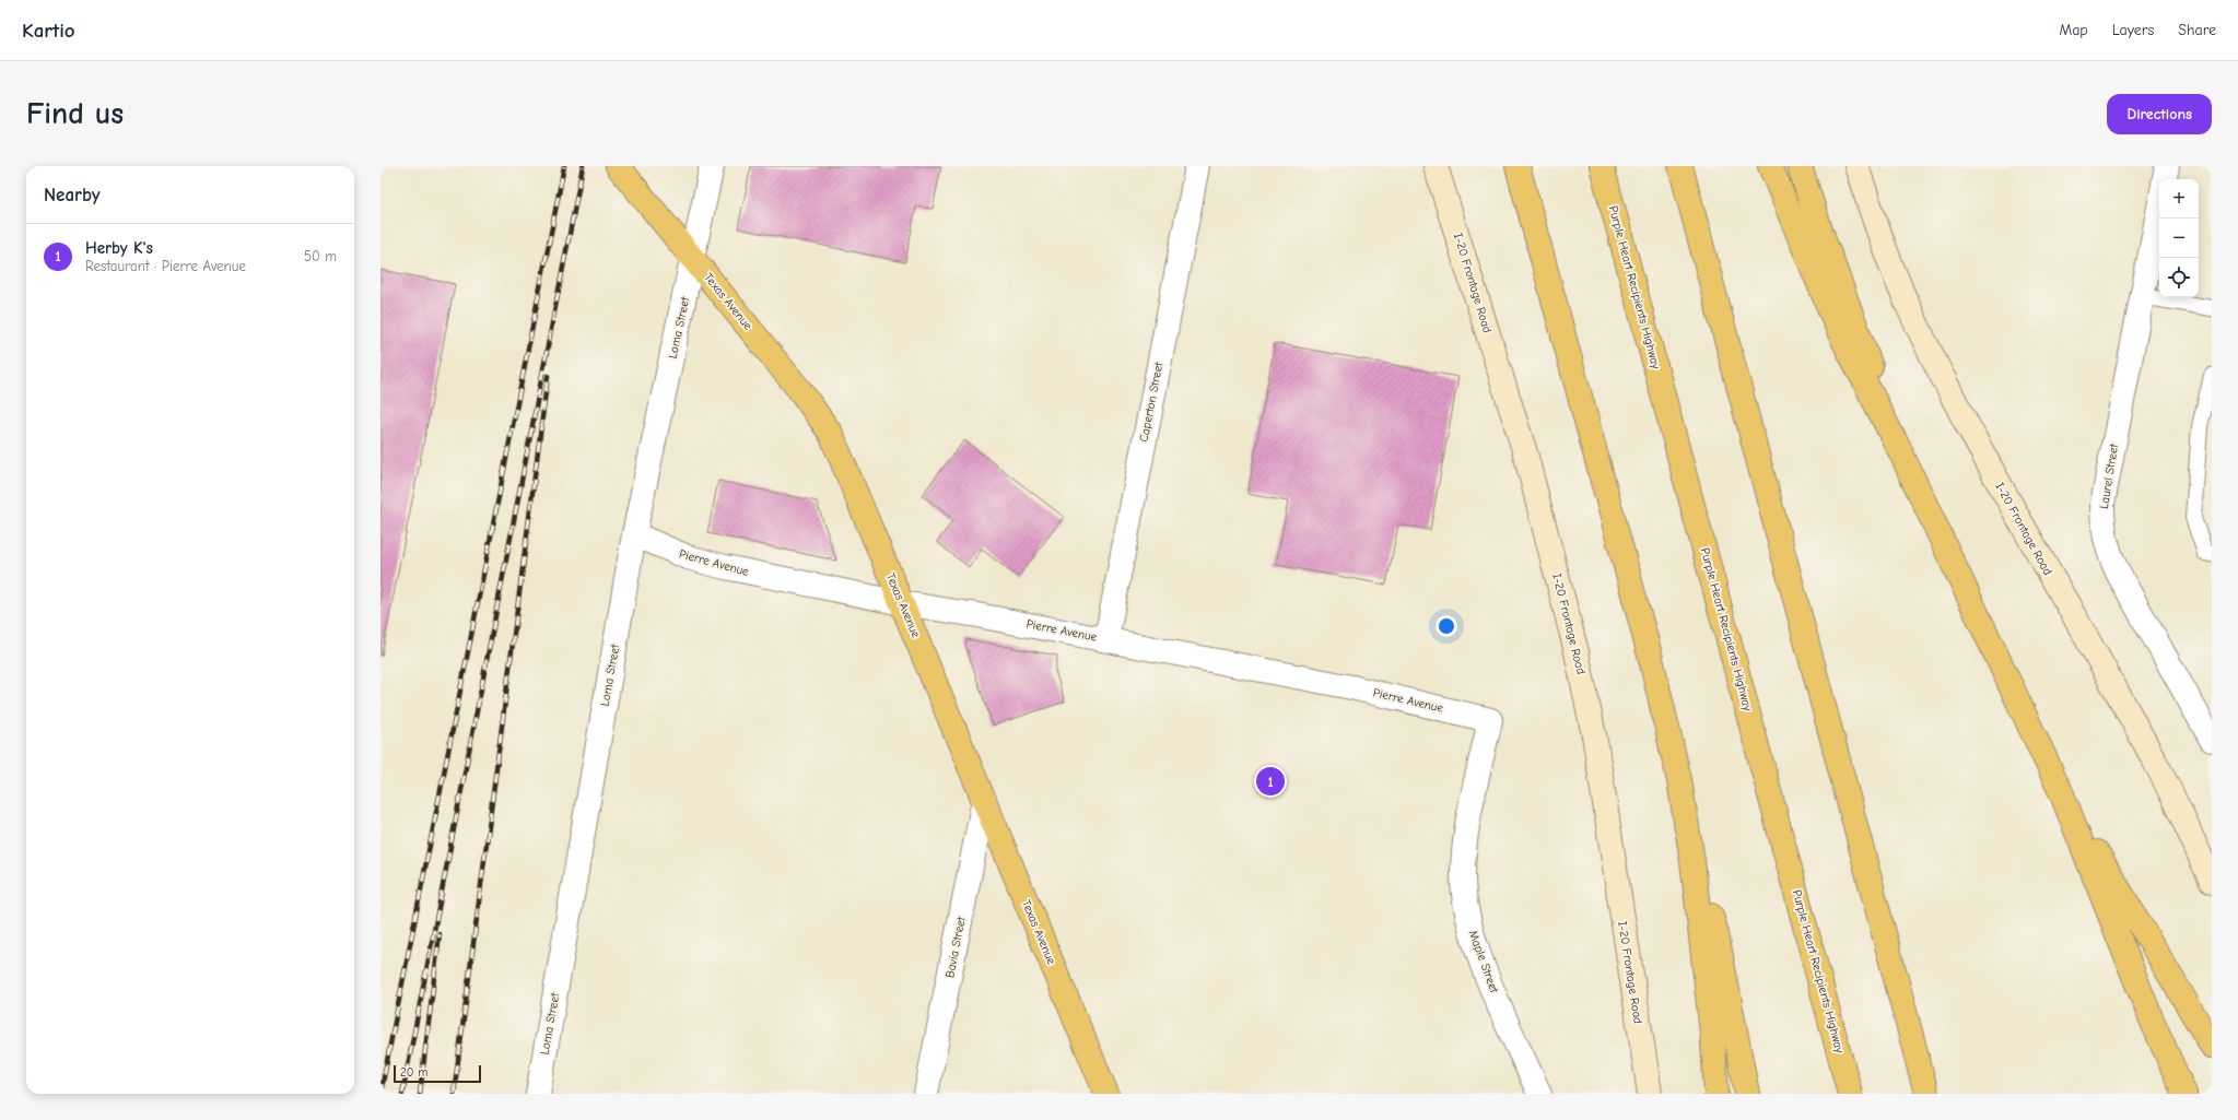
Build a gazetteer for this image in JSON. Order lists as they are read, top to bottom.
{
  "streets": {
    "main road": ["I-20 Frontage Road", "Purple Heart Recipients Highway", "Texas Avenue"],
    "street": [
      "Loma Street",
      "Caperton Street",
      "Laurel Street",
      "Pierre Avenue",
      "Bavia Street",
      "Maple Street"
    ]
  },
  "crossings": [
    ["Texas Avenue", "Loma Street"],
    ["Texas Avenue", "Pierre Avenue"],
    ["Texas Avenue", "Bavia Street"],
    ["Loma Street", "Pierre Avenue"],
    ["Caperton Street", "Pierre Avenue"],
    ["Pierre Avenue", "Maple Street"]
  ],
  "scale_bar": "20 m",
  "page": {
    "header": "Kartio",
    "nav": ["Map", "Layers", "Share"],
    "buttons": "Directions",
    "title": "Find us",
    "heading": "Nearby",
    "map_buttons": ["+", "−"],
    "list": [
      {
        "mark": "1",
        "name": "Herby K's",
        "note": "Restaurant · Pierre Avenue",
        "value": "50 m"
      }
    ],
    "pins": "1",
    "scale": "20 m"
  }
}
